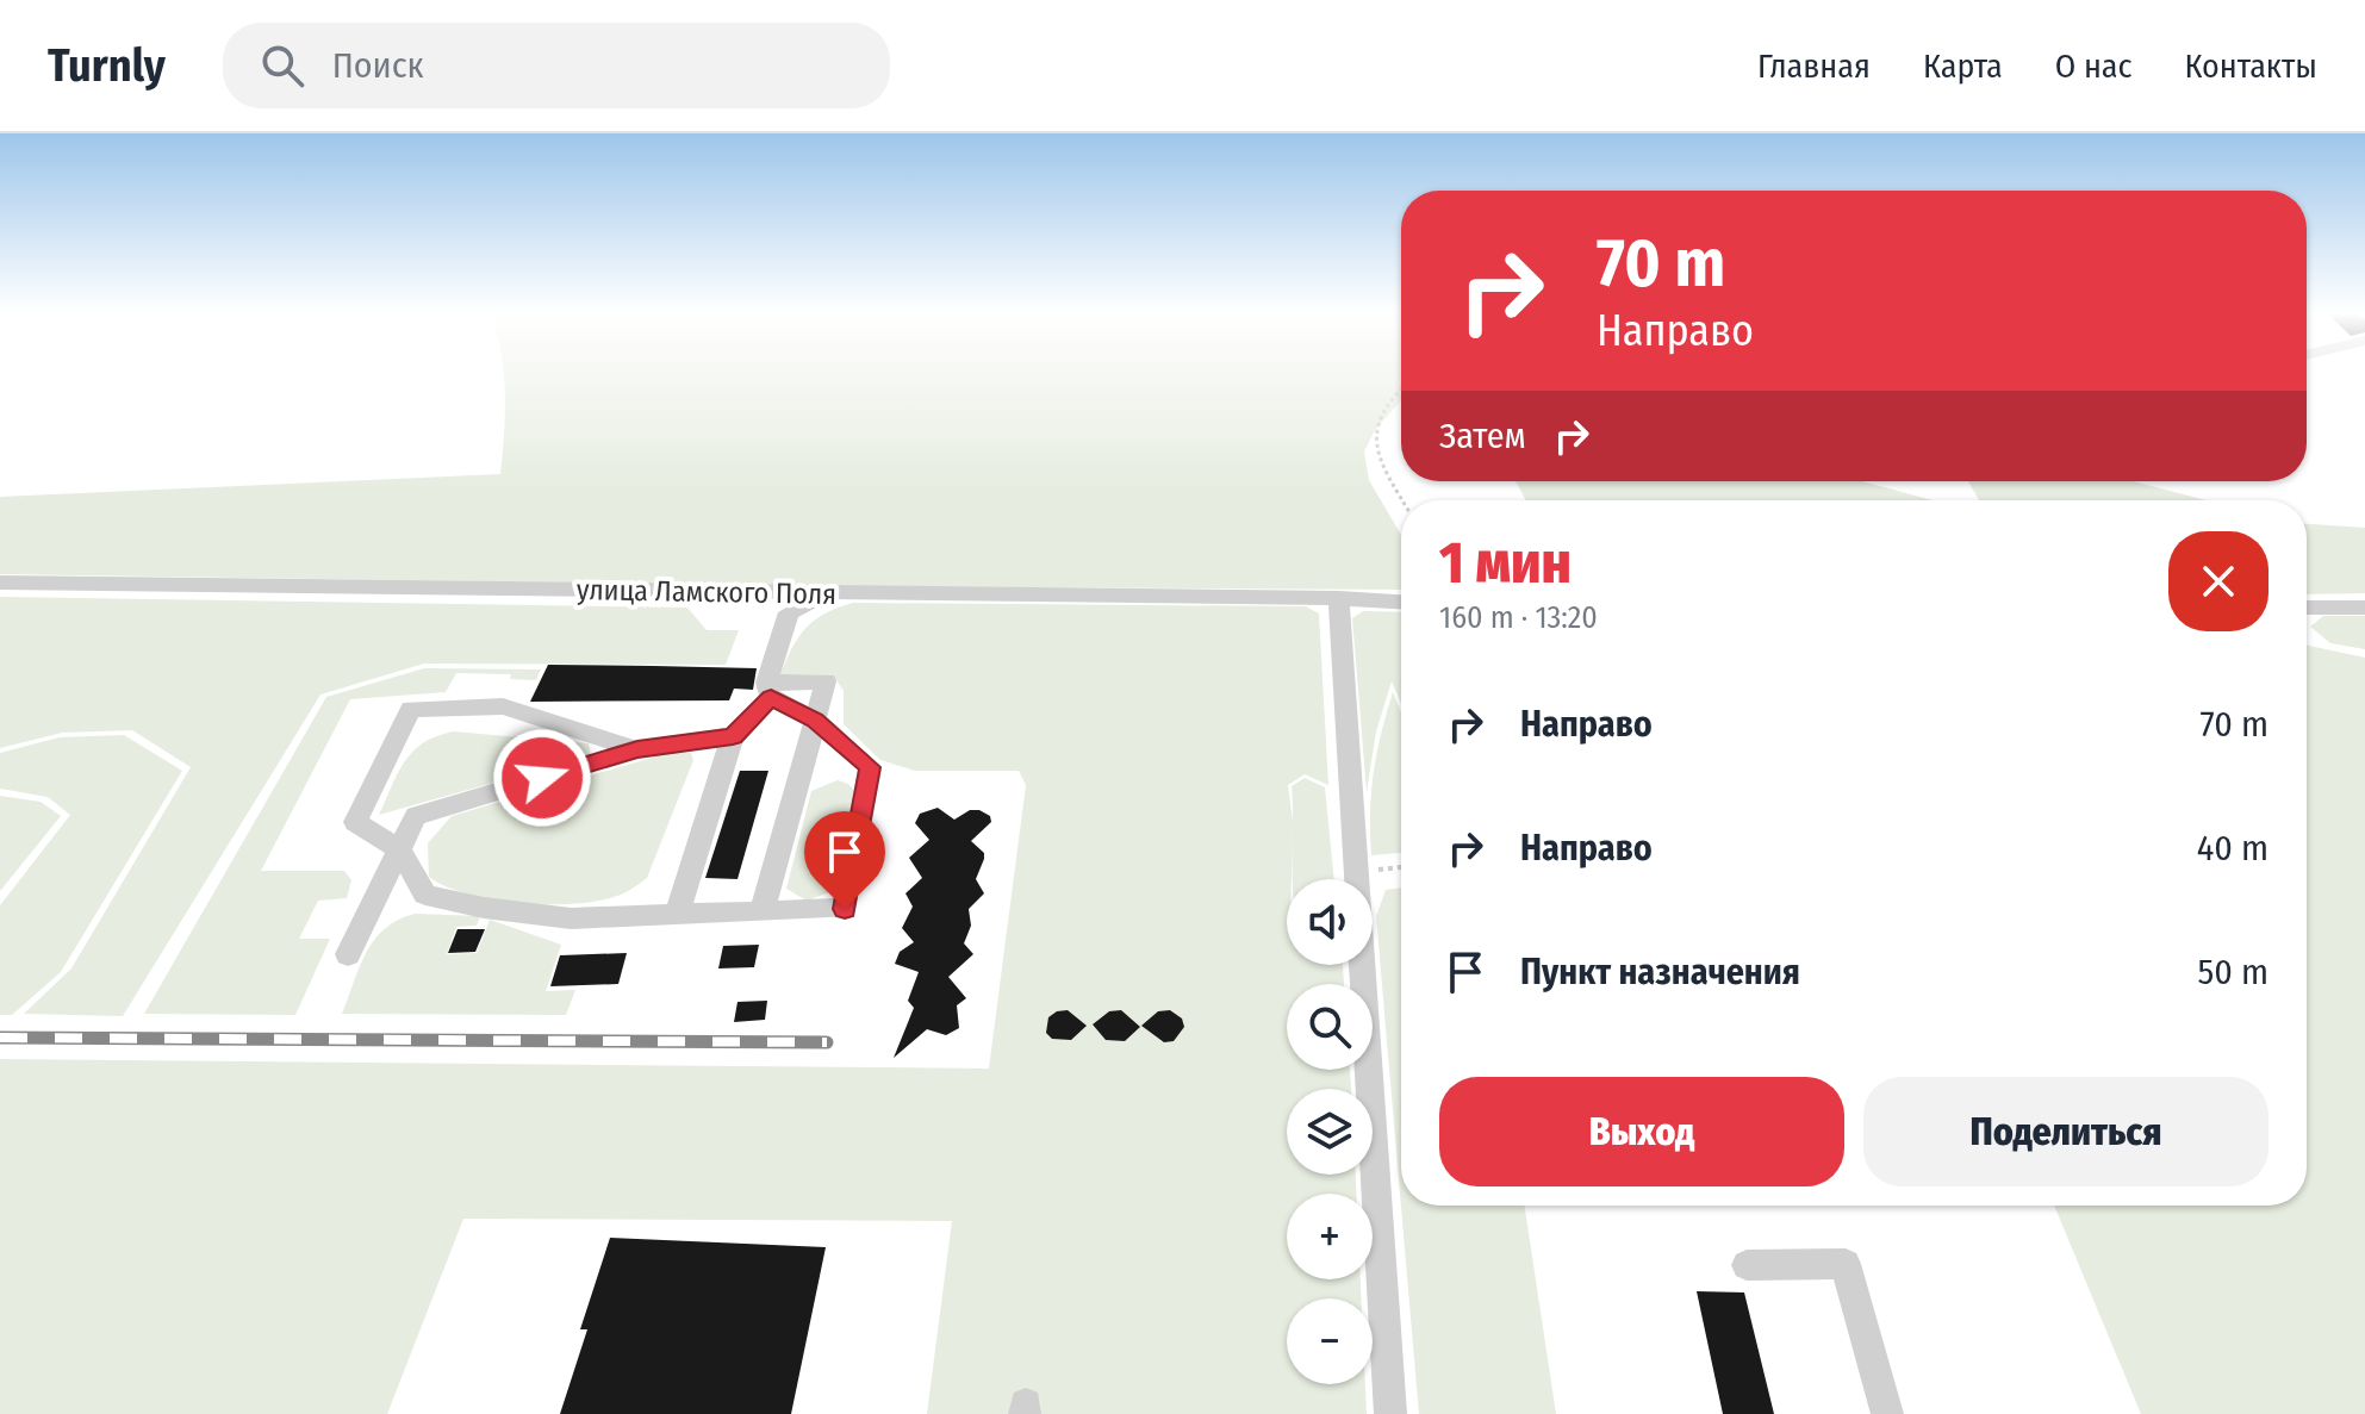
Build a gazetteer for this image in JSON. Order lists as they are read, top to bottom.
{
  "streets": {
    "street": ["улица Ламского Поля"]
  },
  "page": {
    "header": "Turnly",
    "search": "Поиск",
    "nav": [
      "Главная",
      "Карта",
      "О нас",
      "Контакты"
    ],
    "turn": ["70 m", "Направо"],
    "then": "Затем",
    "heading": ["1 мин", "160 m · 13:20"],
    "list": [
      {
        "name": "Направо",
        "value": "70 m"
      },
      {
        "name": "Направо",
        "value": "40 m"
      },
      {
        "name": "Пункт назначения",
        "value": "50 m"
      }
    ],
    "map_buttons": ["+", "−"],
    "buttons": ["Выход", "Поделиться"]
  }
}
